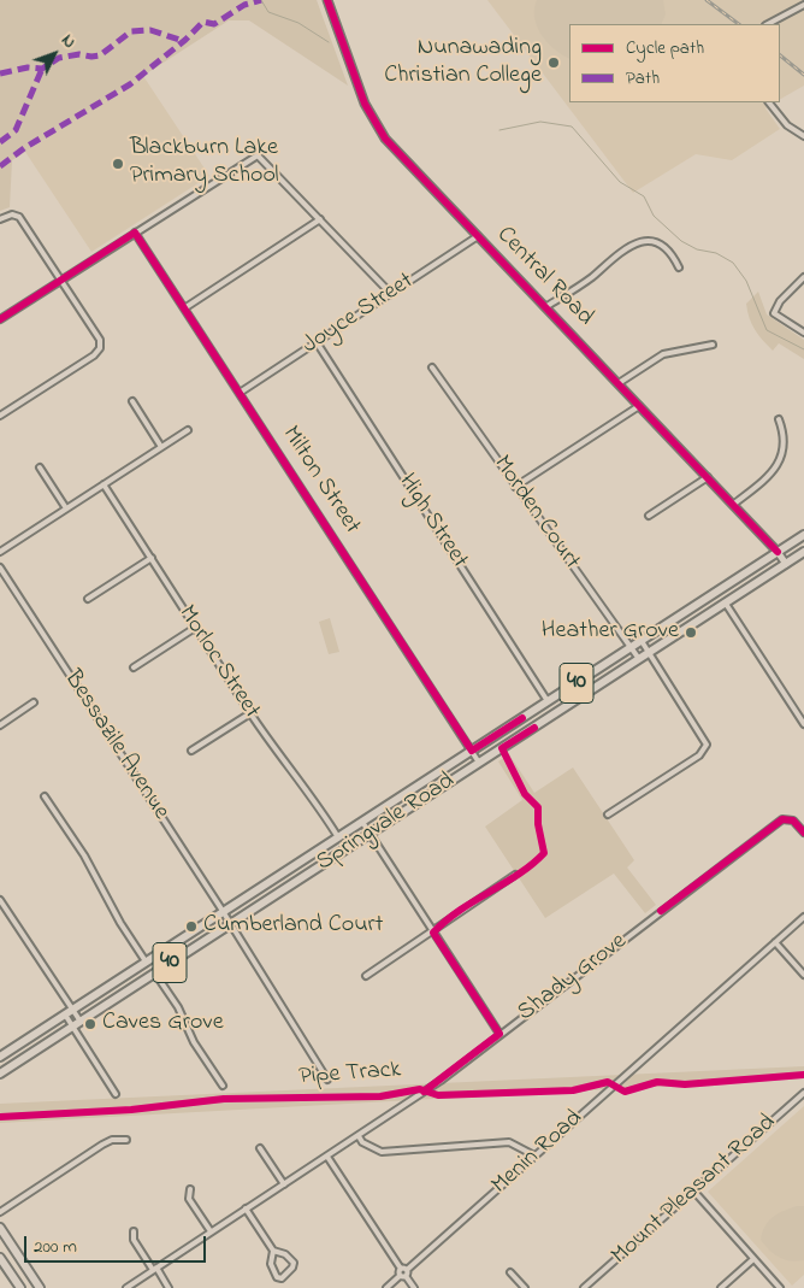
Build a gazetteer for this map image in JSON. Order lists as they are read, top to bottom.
{
  "streets": {
    "main road": ["40", "Springvale Road"],
    "street": [
      "Central Road",
      "Joyce Street",
      "Milton Street",
      "Morden Court",
      "High Street",
      "Morloc Street",
      "Bessazile Avenue",
      "Shady Grove",
      "Menin Road",
      "Mount Pleasant Road"
    ],
    "cycle path": ["Pipe Track"]
  },
  "crossings": [
    ["Central Road", "Joyce Street"],
    ["Central Road", "Springvale Road"],
    ["Joyce Street", "Milton Street"],
    ["Joyce Street", "High Street"],
    ["Milton Street", "Springvale Road"],
    ["Morden Court", "Springvale Road"],
    ["High Street", "Springvale Road"],
    ["Morloc Street", "Springvale Road"],
    ["Bessazile Avenue", "Springvale Road"]
  ],
  "places": [
    "Nunawading Christian College",
    "Blackburn Lake Primary School",
    "Heather Grove",
    "Cumberland Court",
    "Caves Grove"
  ],
  "legend": ["Cycle path", "Path"],
  "scale_bar": "200 m",
  "north": "top right"
}
